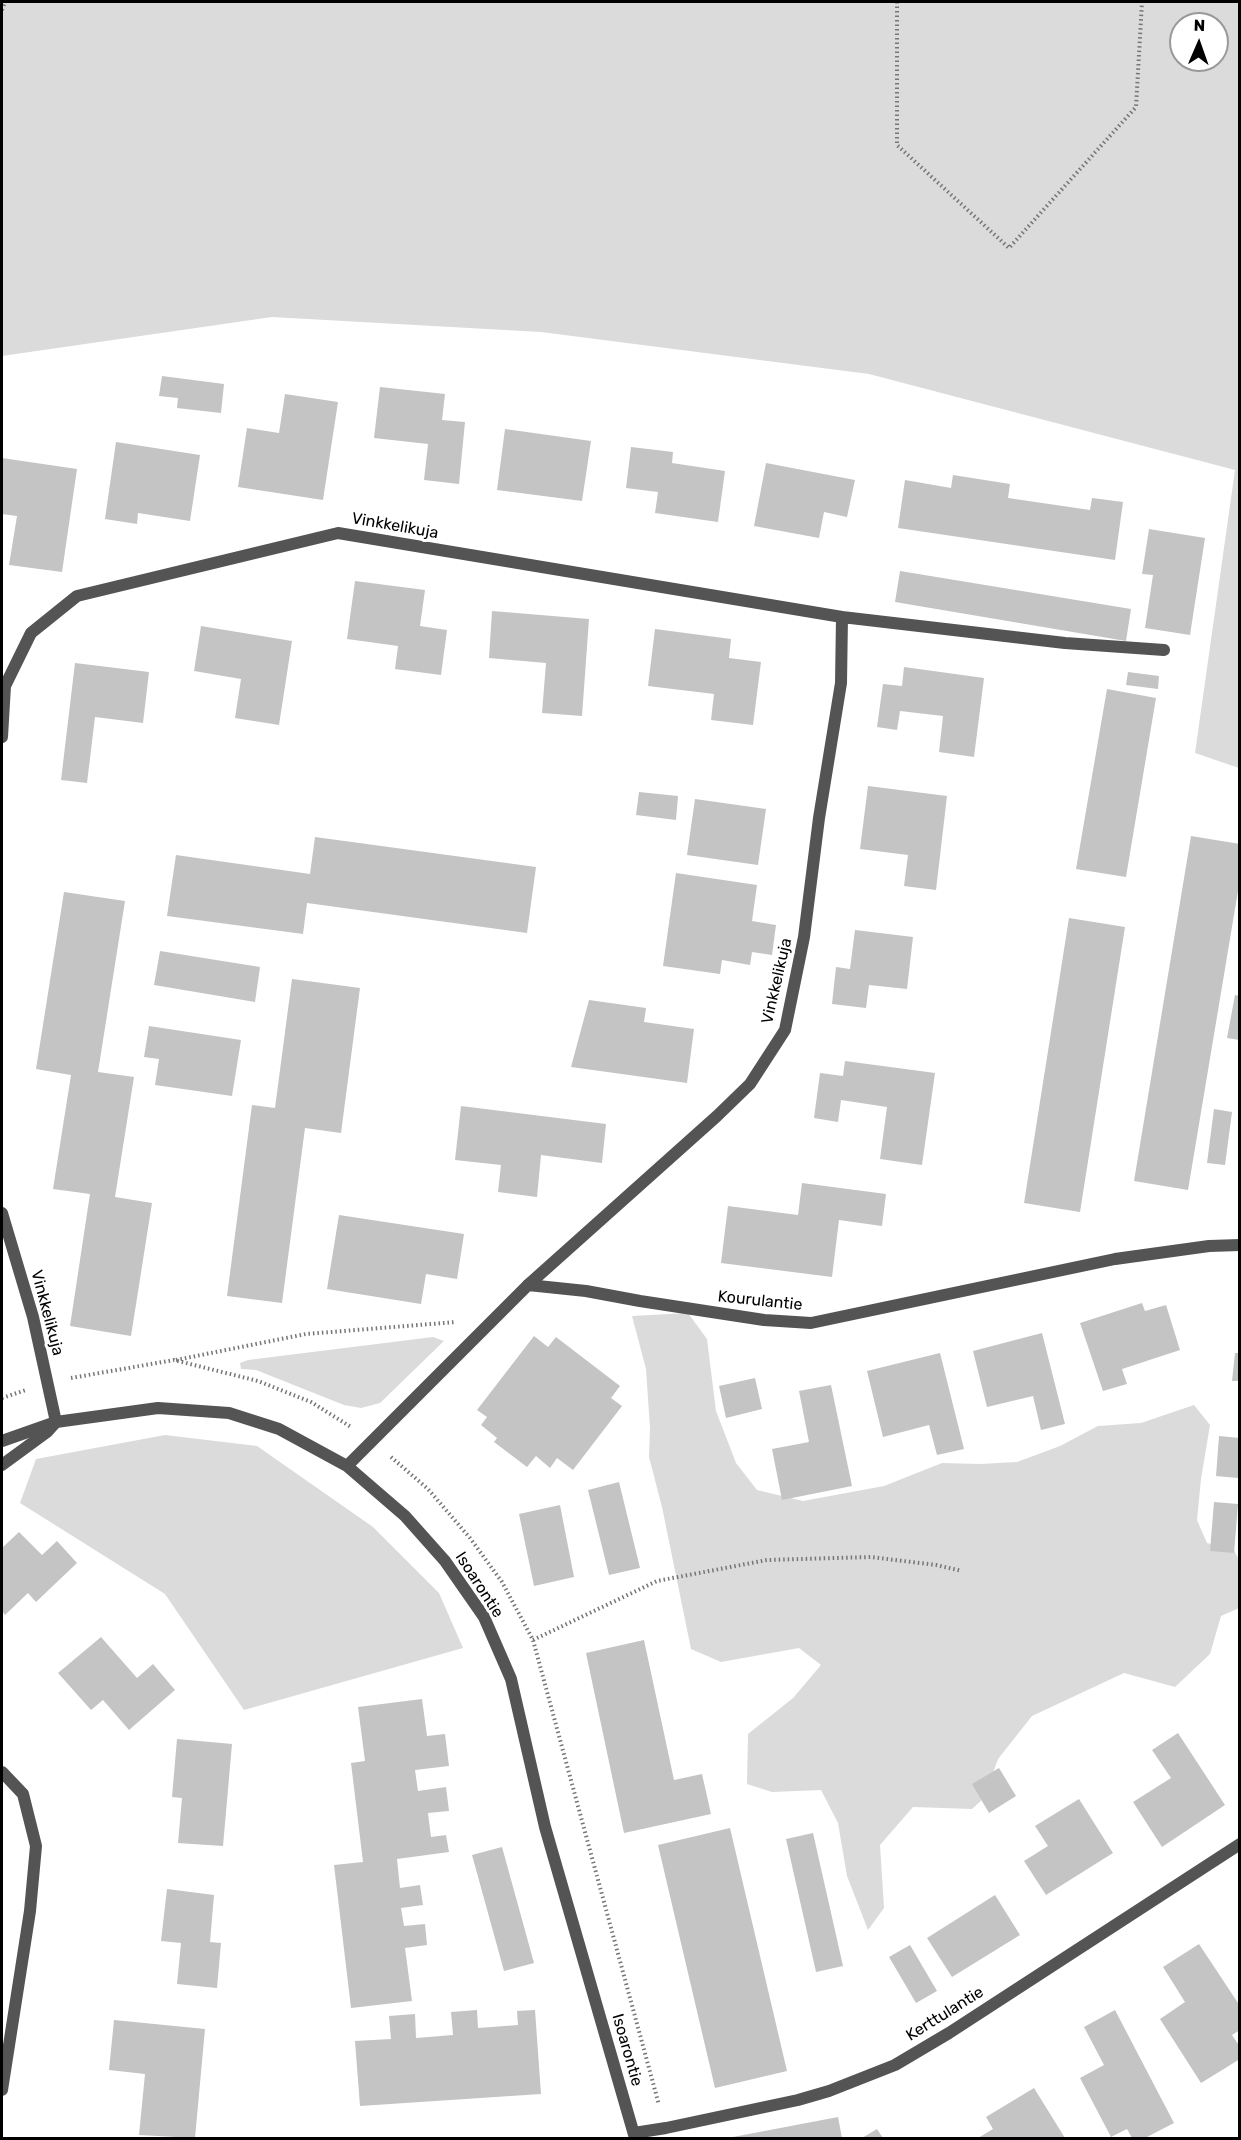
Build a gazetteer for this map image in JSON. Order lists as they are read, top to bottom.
{
  "streets": {
    "street": [
      "Vinkkelikuja",
      "Kourulantie",
      "Isoarontie",
      "Kerttulantie"
    ]
  },
  "crossings": [
    ["Vinkkelikuja", "Kourulantie"],
    ["Vinkkelikuja", "Isoarontie"],
    ["Isoarontie", "Kerttulantie"]
  ],
  "north": "top"
}
